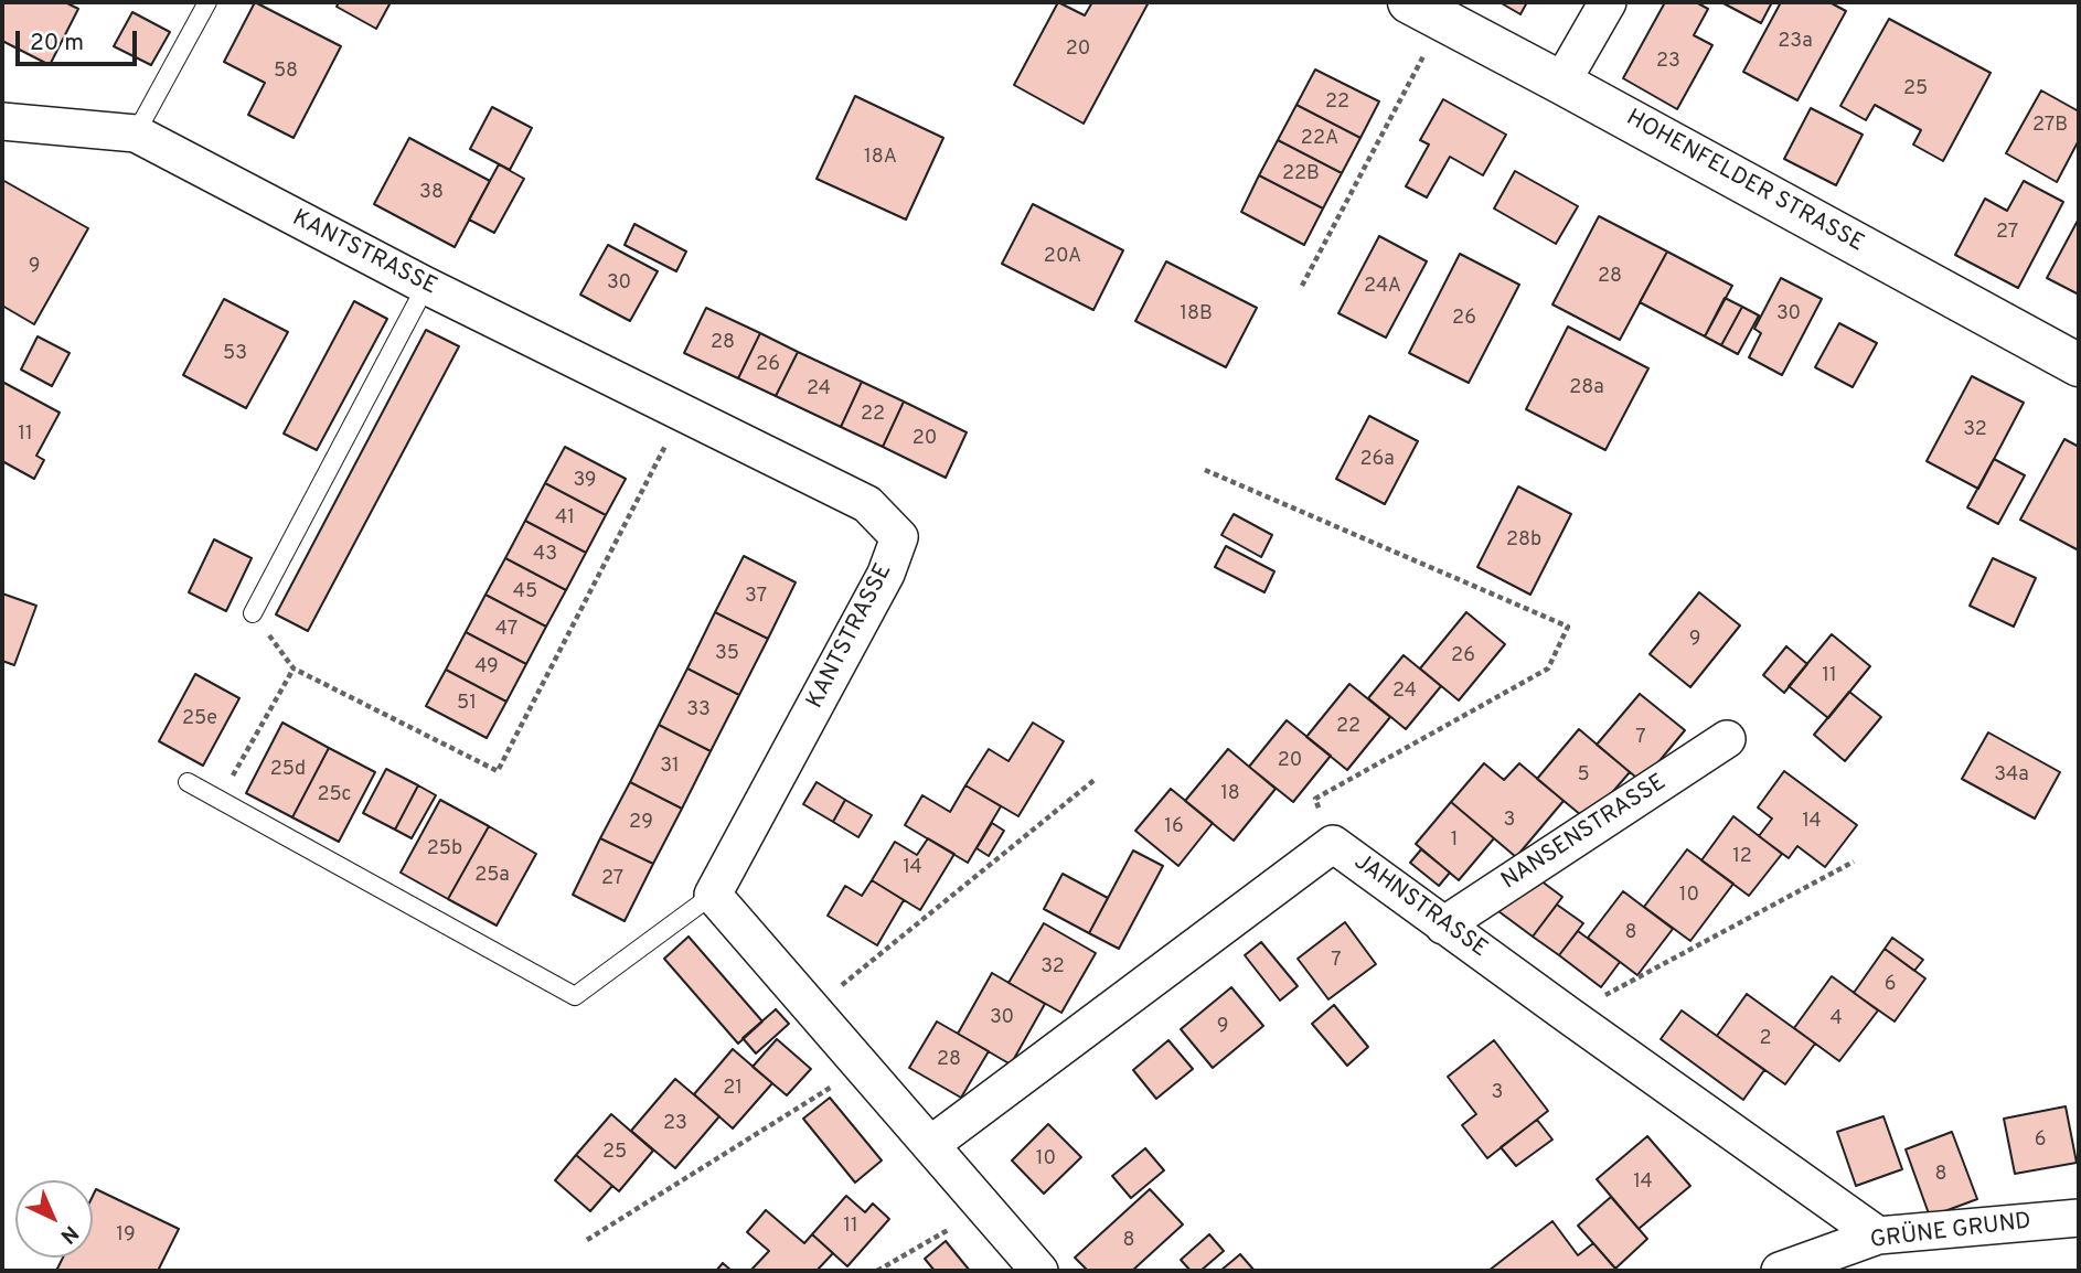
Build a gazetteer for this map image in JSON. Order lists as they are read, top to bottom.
{
  "streets": {
    "street": [
      "HOHENFELDER STRASSE",
      "KANTSTRASSE",
      "NANSENSTRASSE",
      "JAHNSTRASSE",
      "GRÜNE GRUND"
    ]
  },
  "crossings": [
    ["NANSENSTRASSE", "JAHNSTRASSE"],
    ["JAHNSTRASSE", "GRÜNE GRUND"]
  ],
  "house_numbers": [
    "23a",
    "20",
    "23",
    "58",
    "25",
    "22",
    "27B",
    "22A",
    "18A",
    "22B",
    "38",
    "27",
    "20A",
    "9",
    "28",
    "30",
    "24A",
    "18B",
    "30",
    "26",
    "28",
    "53",
    "26",
    "28a",
    "24",
    "22",
    "32",
    "11",
    "20",
    "26a",
    "39",
    "41",
    "28b",
    "43",
    "45",
    "37",
    "47",
    "9",
    "35",
    "26",
    "49",
    "11",
    "24",
    "51",
    "33",
    "25e",
    "22",
    "7",
    "20",
    "31",
    "25d",
    "5",
    "34a",
    "18",
    "25c",
    "3",
    "14",
    "29",
    "16",
    "1",
    "25b",
    "12",
    "14",
    "25a",
    "27",
    "10",
    "8",
    "7",
    "32",
    "6",
    "30",
    "4",
    "9",
    "2",
    "28",
    "21",
    "3",
    "23",
    "6",
    "25",
    "10",
    "8",
    "14",
    "11",
    "19",
    "8"
  ],
  "scale_bar": "20 m",
  "north": "bottom right"
}
